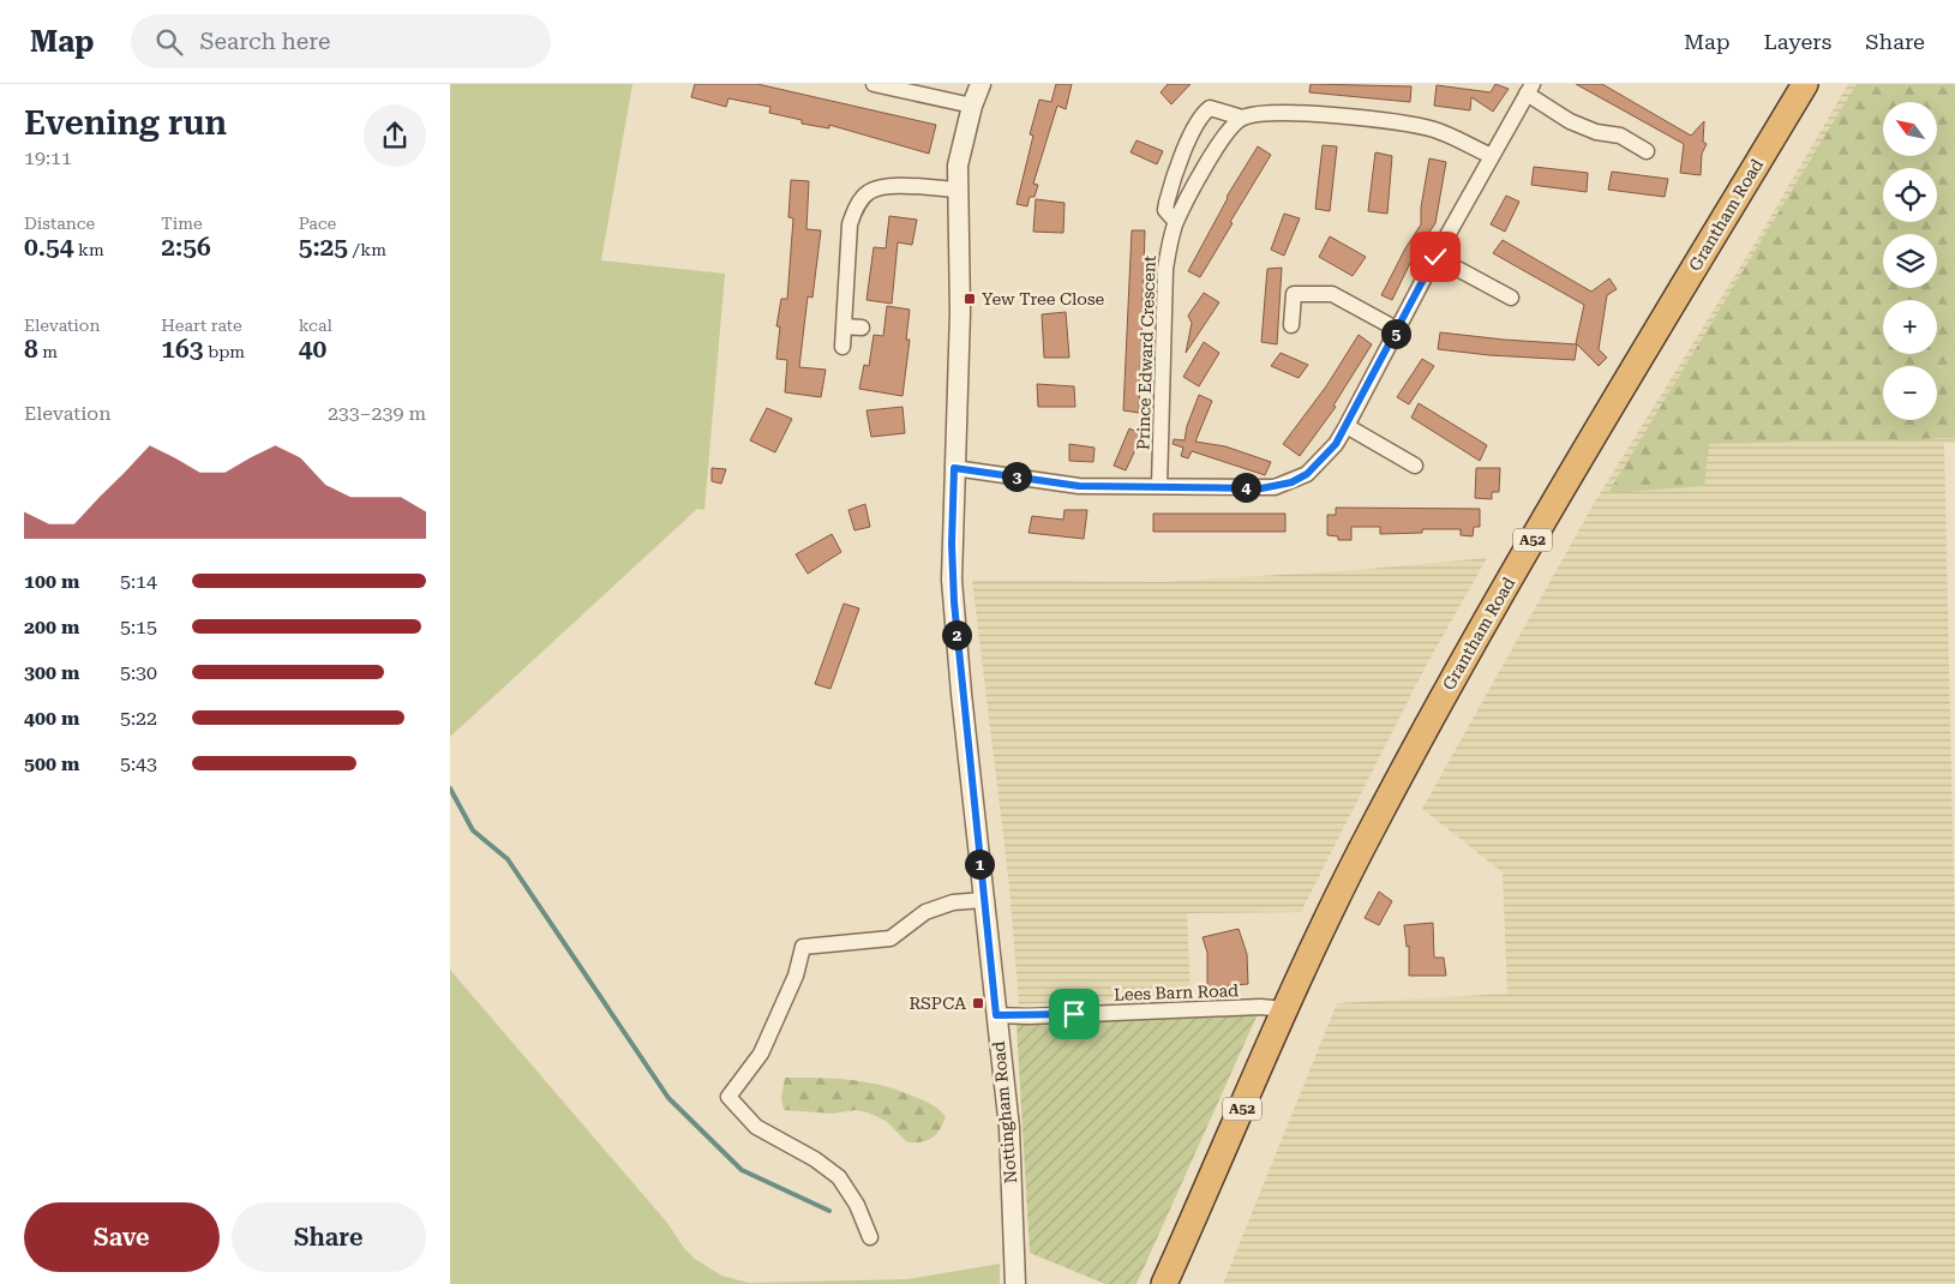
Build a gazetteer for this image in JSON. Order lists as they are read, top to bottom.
{
  "streets": {
    "highway": ["Grantham Road", "A52"],
    "street": ["Prince Edward Crescent", "Lees Barn Road", "Nottingham Road"]
  },
  "crossings": [
    ["Grantham Road", "Lees Barn Road"],
    ["Lees Barn Road", "Nottingham Road"]
  ],
  "places": {
    "transit": ["Yew Tree Close", "RSPCA"]
  },
  "north": "top left",
  "page": {
    "header": "Map",
    "search": "Search here",
    "nav": ["Map", "Layers", "Share"],
    "heading": ["Evening run", "19:11"],
    "map_buttons": ["+", "−"],
    "stats": [
      ["Distance", "0.54 km"],
      ["Time", "2:56"],
      ["Pace", "5:25 /km"],
      ["Elevation", "8 m"],
      ["Heart rate", "163 bpm"],
      ["kcal", "40"]
    ],
    "pins": [
      "5",
      "3",
      "4",
      "2",
      "1"
    ],
    "chart": ["Elevation", "233–239 m"],
    "list": [
      {
        "name": "100 m",
        "note": "5:14"
      },
      {
        "name": "200 m",
        "note": "5:15"
      },
      {
        "name": "300 m",
        "note": "5:30"
      },
      {
        "name": "400 m",
        "note": "5:22"
      },
      {
        "name": "500 m",
        "note": "5:43"
      }
    ],
    "buttons": ["Save", "Share"]
  }
}
